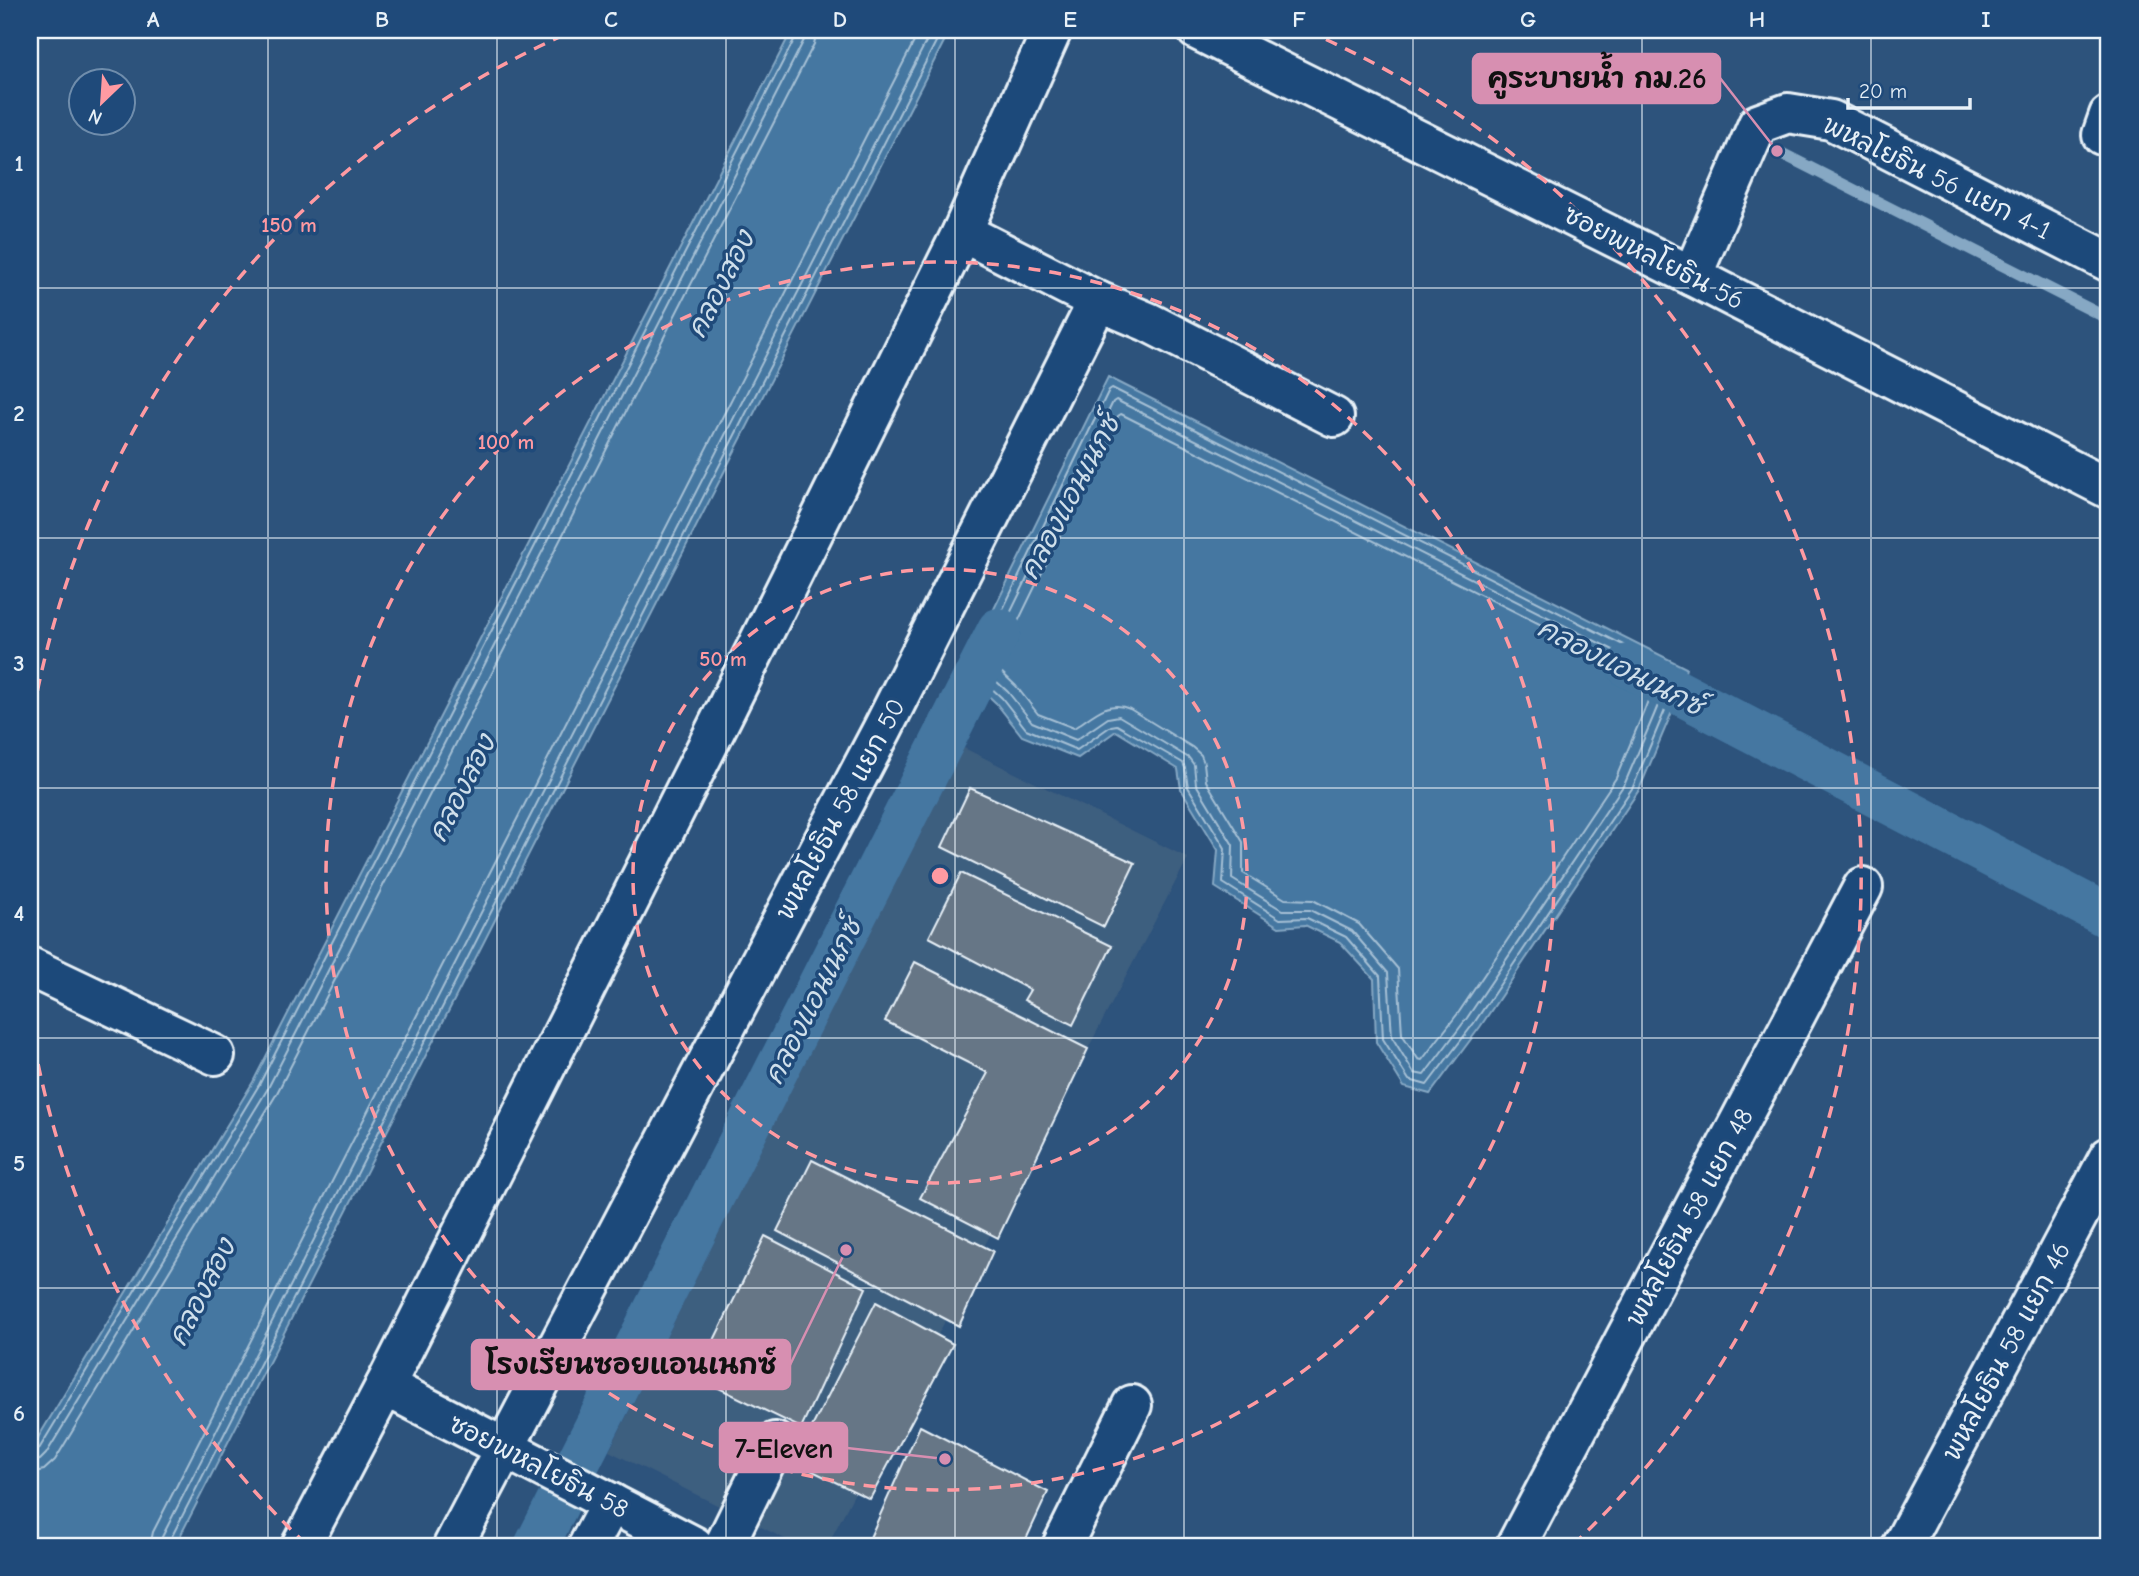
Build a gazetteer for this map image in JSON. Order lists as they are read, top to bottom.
{
  "streets": {
    "street": [
      "พหลโยธิน 56 แยก 4-1",
      "ซอยพหลโยธิน 56",
      "พหลโยธิน 58 แยก 50",
      "พหลโยธิน 58 แยก 48",
      "พหลโยธิน 58 แยก 46",
      "ซอยพหลโยธิน 58"
    ]
  },
  "crossings": [
    ["พหลโยธิน 56 แยก 4-1", "ซอยพหลโยธิน 56"],
    ["พหลโยธิน 58 แยก 50", "ซอยพหลโยธิน 58"]
  ],
  "water": ["คลองสอง", "คลองแอนเนกซ์"],
  "places": ["คูระบายน้ำ กม.26", "โรงเรียนซอยแอนเนกซ์", "7-Eleven"],
  "scale_bar": "20 m",
  "north": "bottom left",
  "grid": {
    "columns": [
      "A",
      "B",
      "C",
      "D",
      "E",
      "F",
      "G",
      "H",
      "I"
    ],
    "rows": [
      "1",
      "2",
      "3",
      "4",
      "5",
      "6"
    ]
  },
  "rings": ["150 m", "100 m", "50 m"]
}
